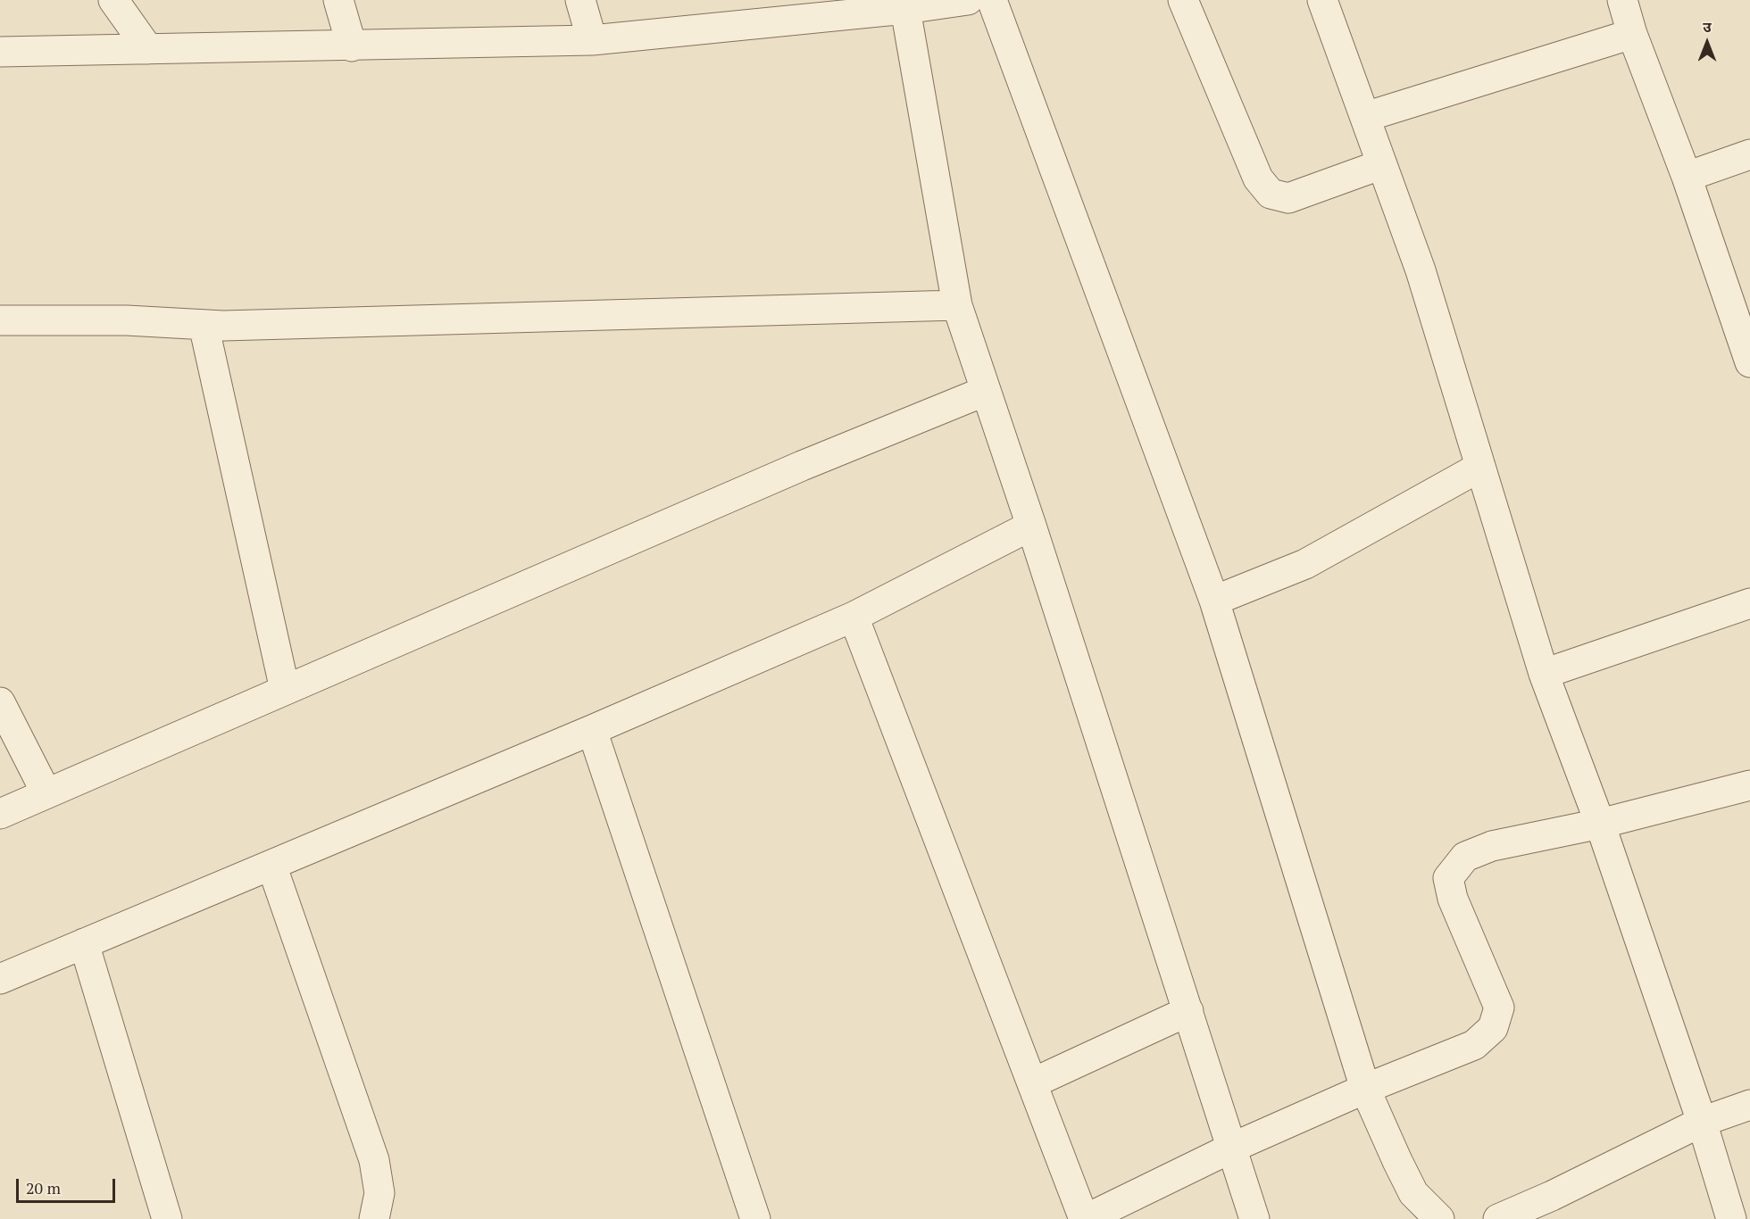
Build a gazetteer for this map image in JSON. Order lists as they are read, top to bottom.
{
  "scale_bar": "20 m",
  "north": "top"
}
